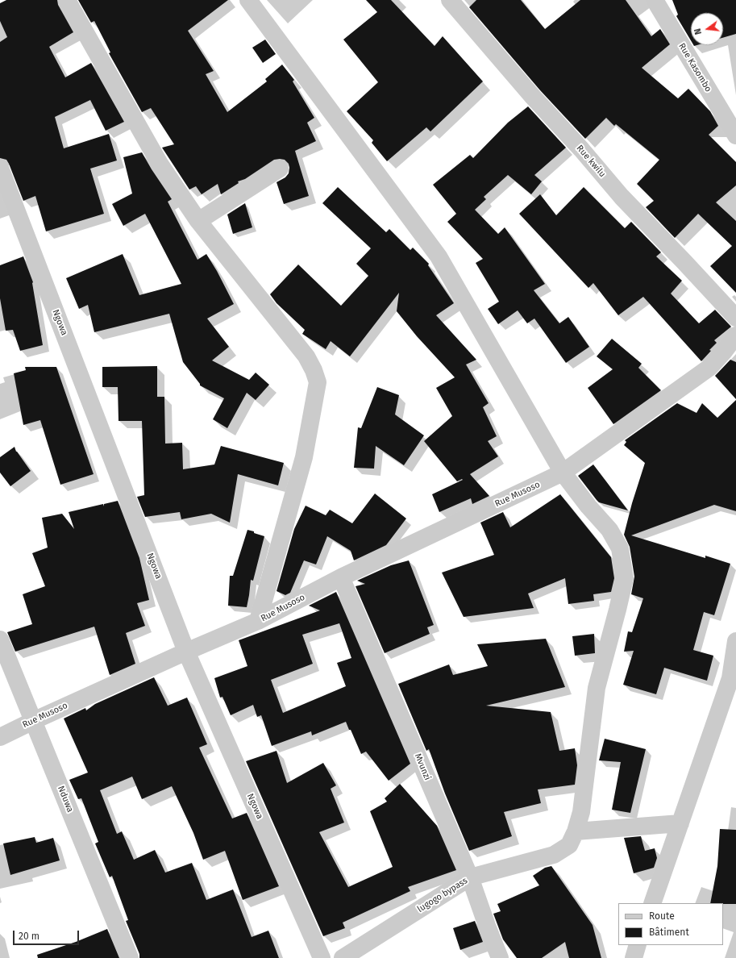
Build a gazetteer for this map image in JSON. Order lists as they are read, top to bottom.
{
  "streets": {
    "street": [
      "Rue Kasombo",
      "Rue kwilu",
      "Ngowa",
      "Rue Musoso",
      "Mvunzi",
      "Nduwa",
      "lugogo bypass"
    ]
  },
  "crossings": [
    ["Ngowa", "Rue Musoso"],
    ["Rue Musoso", "Mvunzi"],
    ["Rue Musoso", "Nduwa"],
    ["Mvunzi", "lugogo bypass"]
  ],
  "legend": ["Route", "Bâtiment"],
  "scale_bar": "20 m",
  "north": "left"
}
